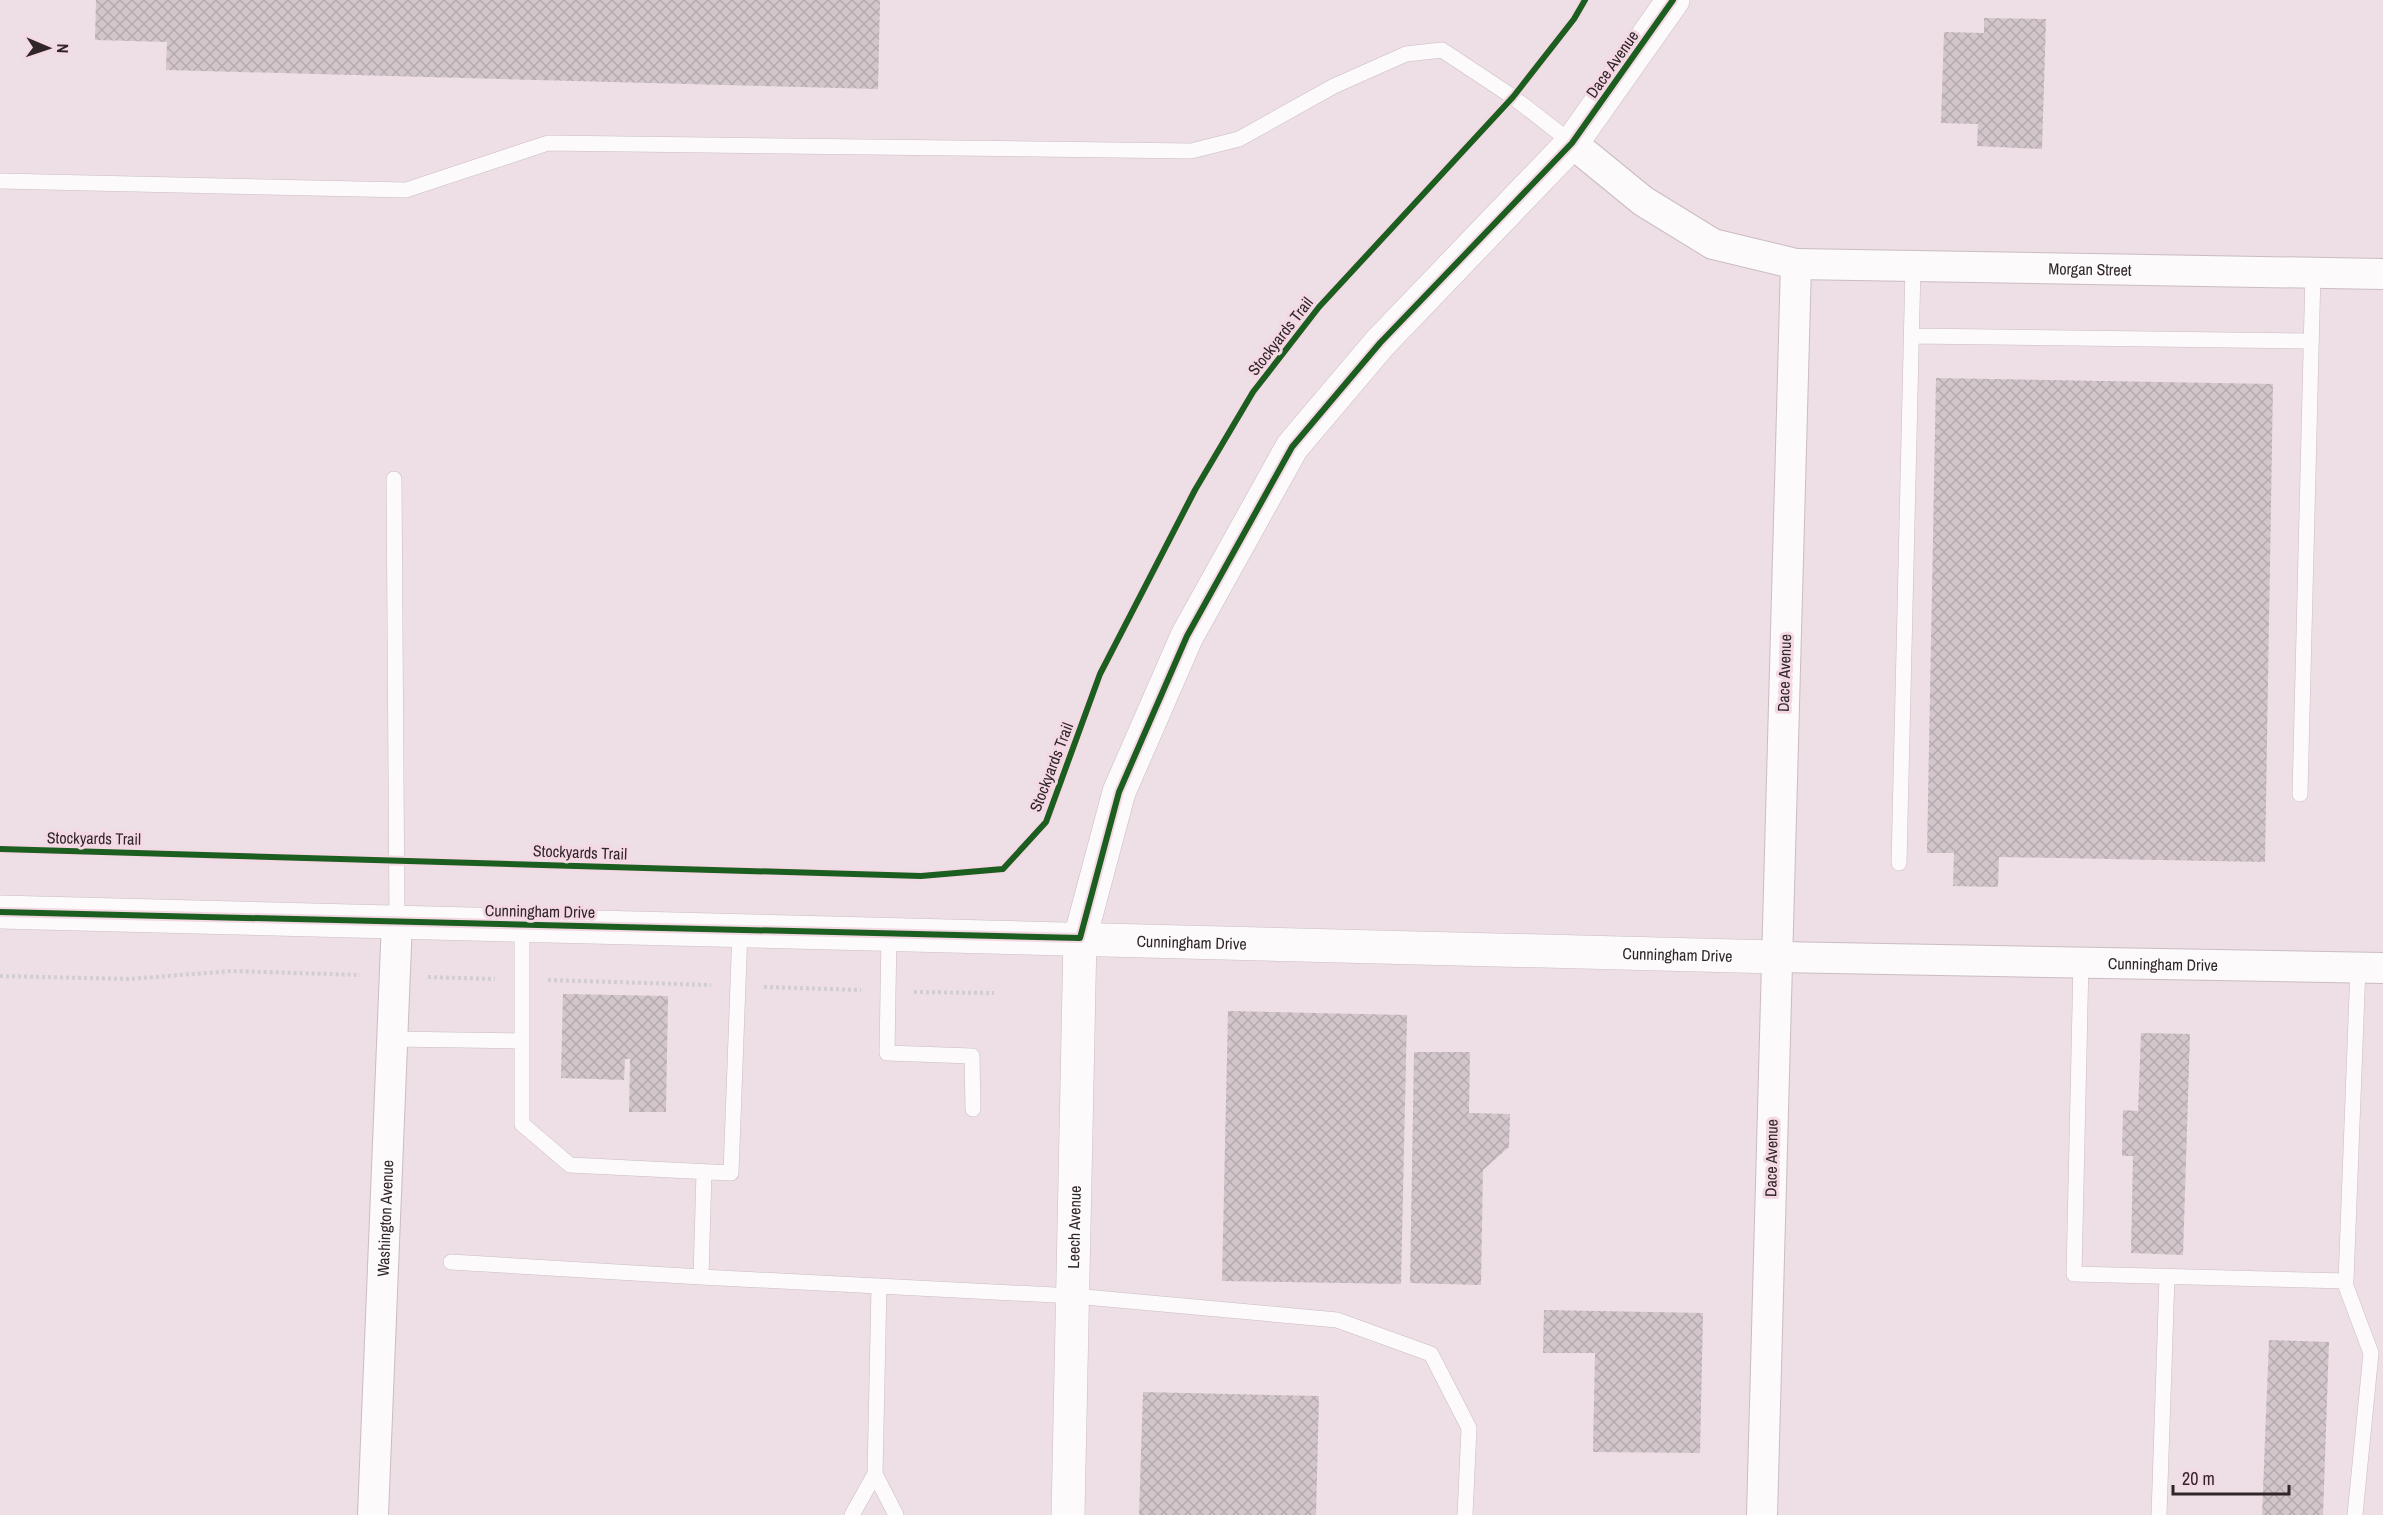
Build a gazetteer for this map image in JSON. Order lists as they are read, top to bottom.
{
  "streets": {
    "street": [
      "Dace Avenue",
      "Morgan Street",
      "Cunningham Drive",
      "Washington Avenue",
      "Leech Avenue"
    ],
    "cycle path": ["Stockyards Trail"]
  },
  "crossings": [
    ["Dace Avenue", "Morgan Street"],
    ["Dace Avenue", "Cunningham Drive"],
    ["Dace Avenue", "Leech Avenue"],
    ["Cunningham Drive", "Washington Avenue"],
    ["Cunningham Drive", "Leech Avenue"]
  ],
  "scale_bar": "20 m",
  "north": "right"
}
